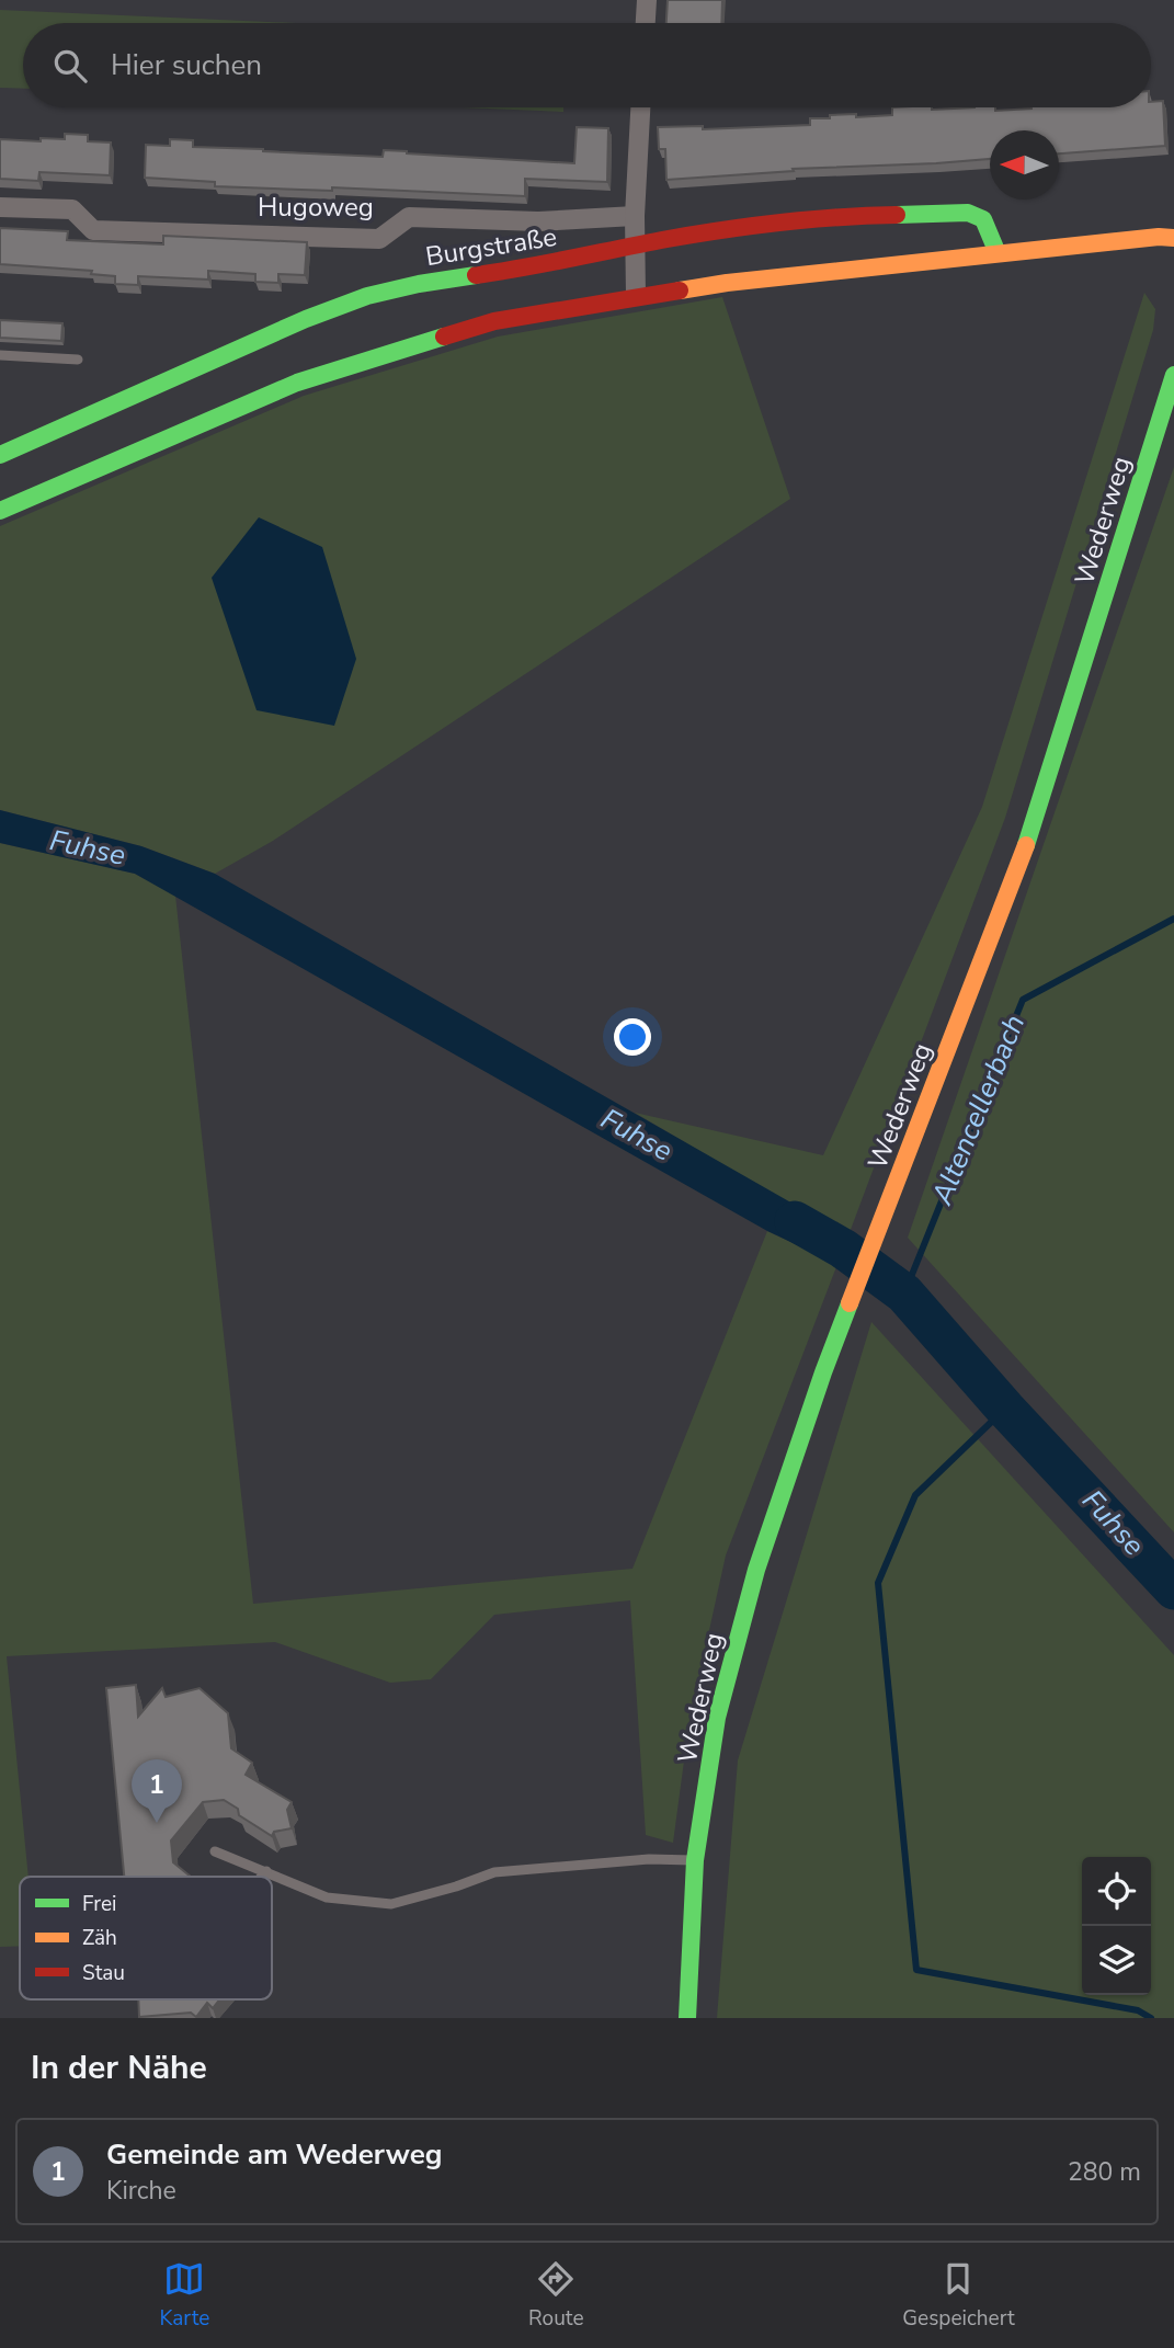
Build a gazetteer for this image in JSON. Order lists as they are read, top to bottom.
{
  "streets": {
    "street": ["Hugoweg", "Burgstraße", "Wederweg"]
  },
  "water": ["Fuhse", "Altencellerbach"],
  "legend": ["Frei", "Zäh", "Stau"],
  "north": "left",
  "page": {
    "search": "Hier suchen",
    "pins": "1",
    "heading": "In der Nähe",
    "list": [
      {
        "mark": "1",
        "name": "Gemeinde am Wederweg",
        "note": "Kirche",
        "value": "280 m"
      }
    ],
    "nav": ["Karte", "Route", "Gespeichert"]
  }
}
